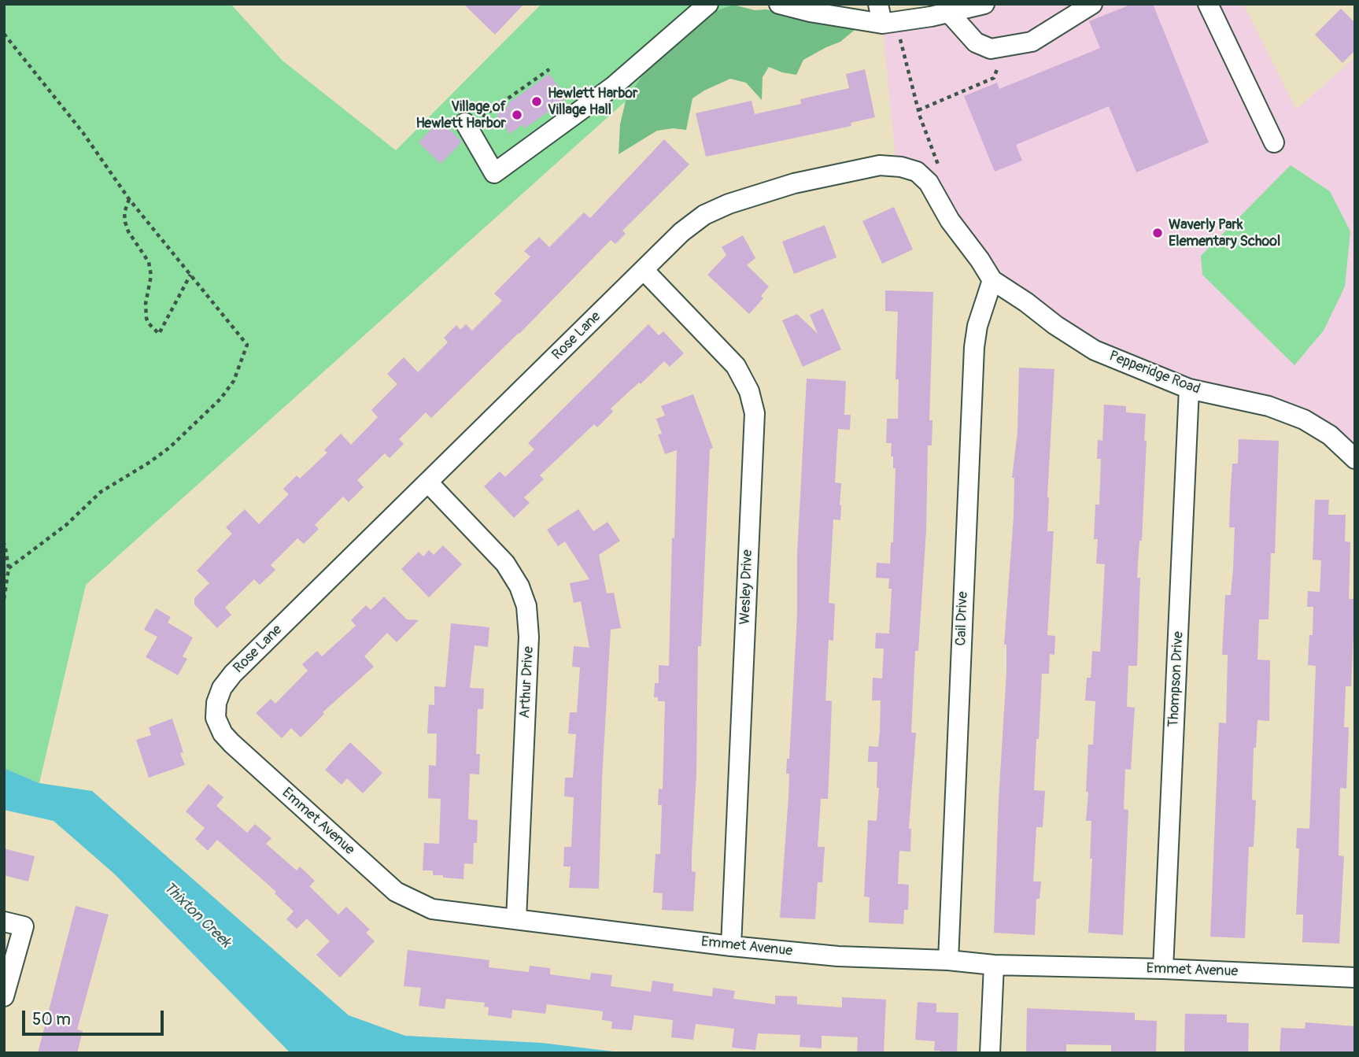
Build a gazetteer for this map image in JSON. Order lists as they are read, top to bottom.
{
  "streets": {
    "street": [
      "Rose Lane",
      "Pepperidge Road",
      "Wesley Drive",
      "Cail Drive",
      "Thompson Drive",
      "Arthur Drive",
      "Emmet Avenue"
    ]
  },
  "crossings": [
    ["Rose Lane", "Pepperidge Road"],
    ["Rose Lane", "Wesley Drive"],
    ["Rose Lane", "Cail Drive"],
    ["Rose Lane", "Arthur Drive"],
    ["Rose Lane", "Emmet Avenue"],
    ["Pepperidge Road", "Cail Drive"],
    ["Pepperidge Road", "Thompson Drive"],
    ["Wesley Drive", "Emmet Avenue"],
    ["Cail Drive", "Emmet Avenue"],
    ["Thompson Drive", "Emmet Avenue"],
    ["Arthur Drive", "Emmet Avenue"]
  ],
  "water": ["Thixton Creek"],
  "places": ["Hewlett Harbor Village Hall", "Village of Hewlett Harbor", "Waverly Park Elementary School"],
  "scale_bar": "50 m"
}
